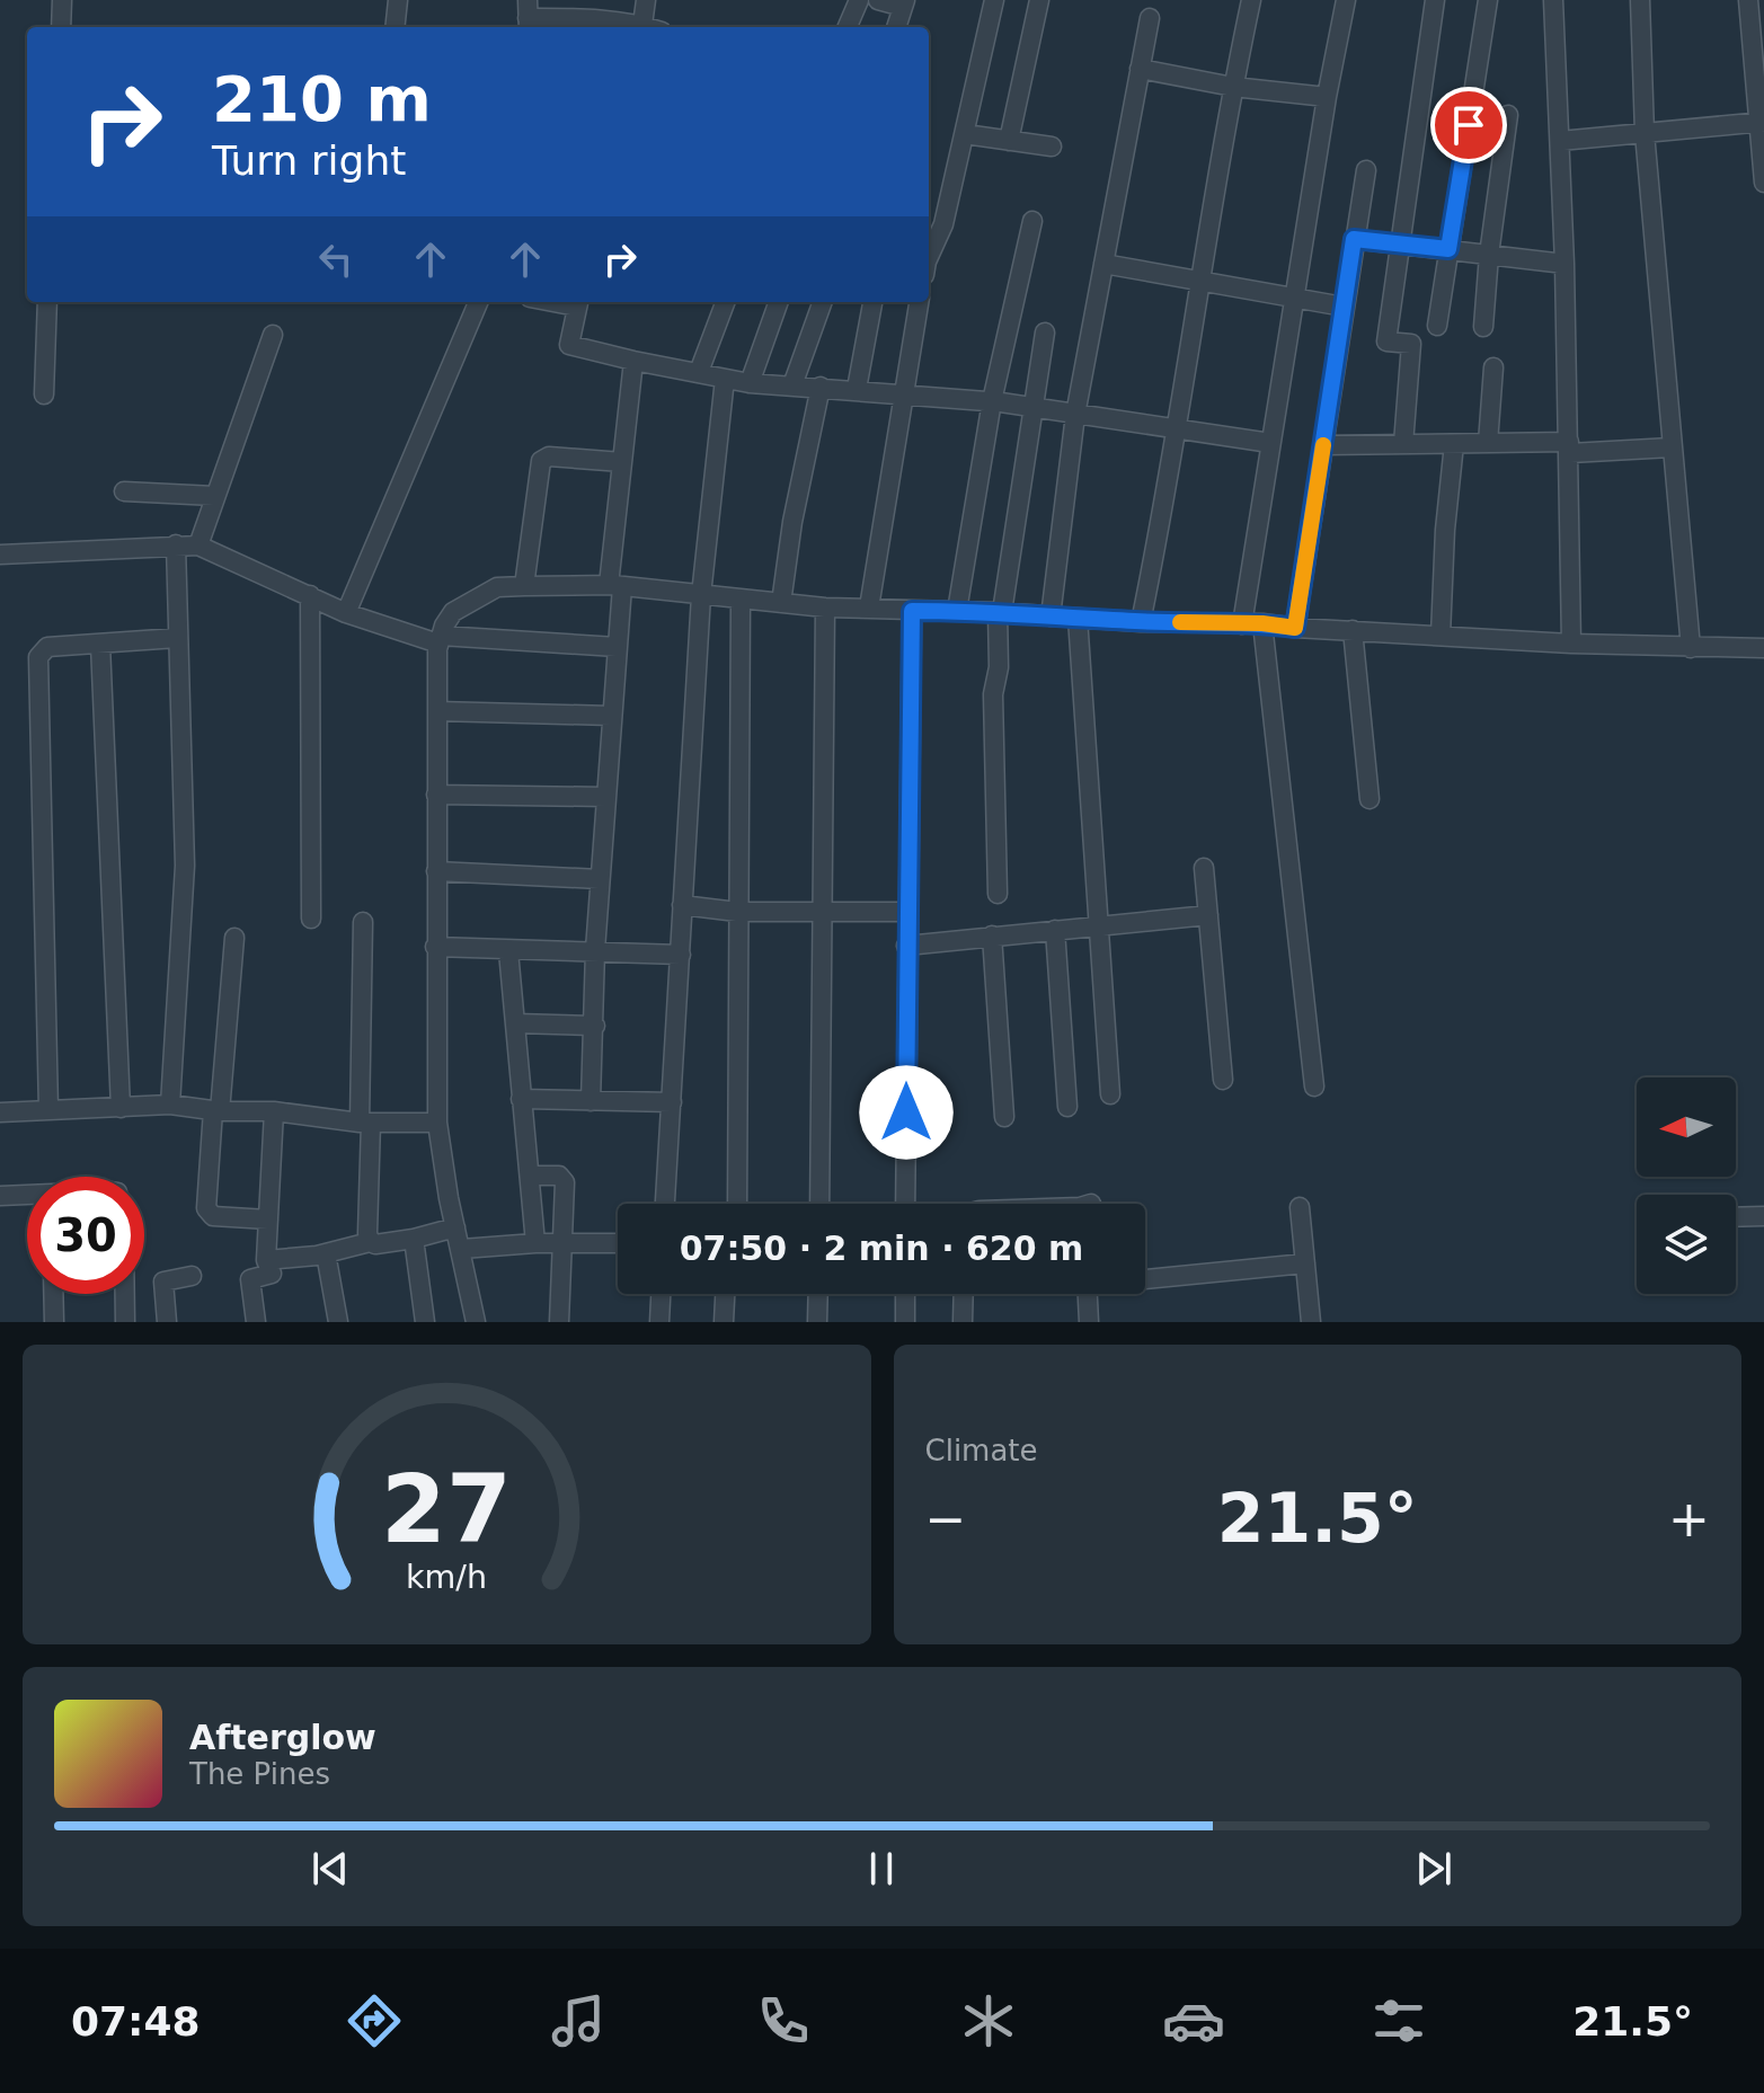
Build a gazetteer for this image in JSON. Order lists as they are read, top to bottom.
{
  "north": "left",
  "page": {
    "turn": ["210 m", "Turn right"],
    "limit": "30",
    "trip": "07:50 · 2 min · 620 m",
    "tile": "Climate",
    "heat": ["−", "21.5°", "+"],
    "song": ["Afterglow", "The Pines"],
    "tabs": ["07:48", "21.5°"],
    "gauge": ["27", "km/h"]
  }
}
